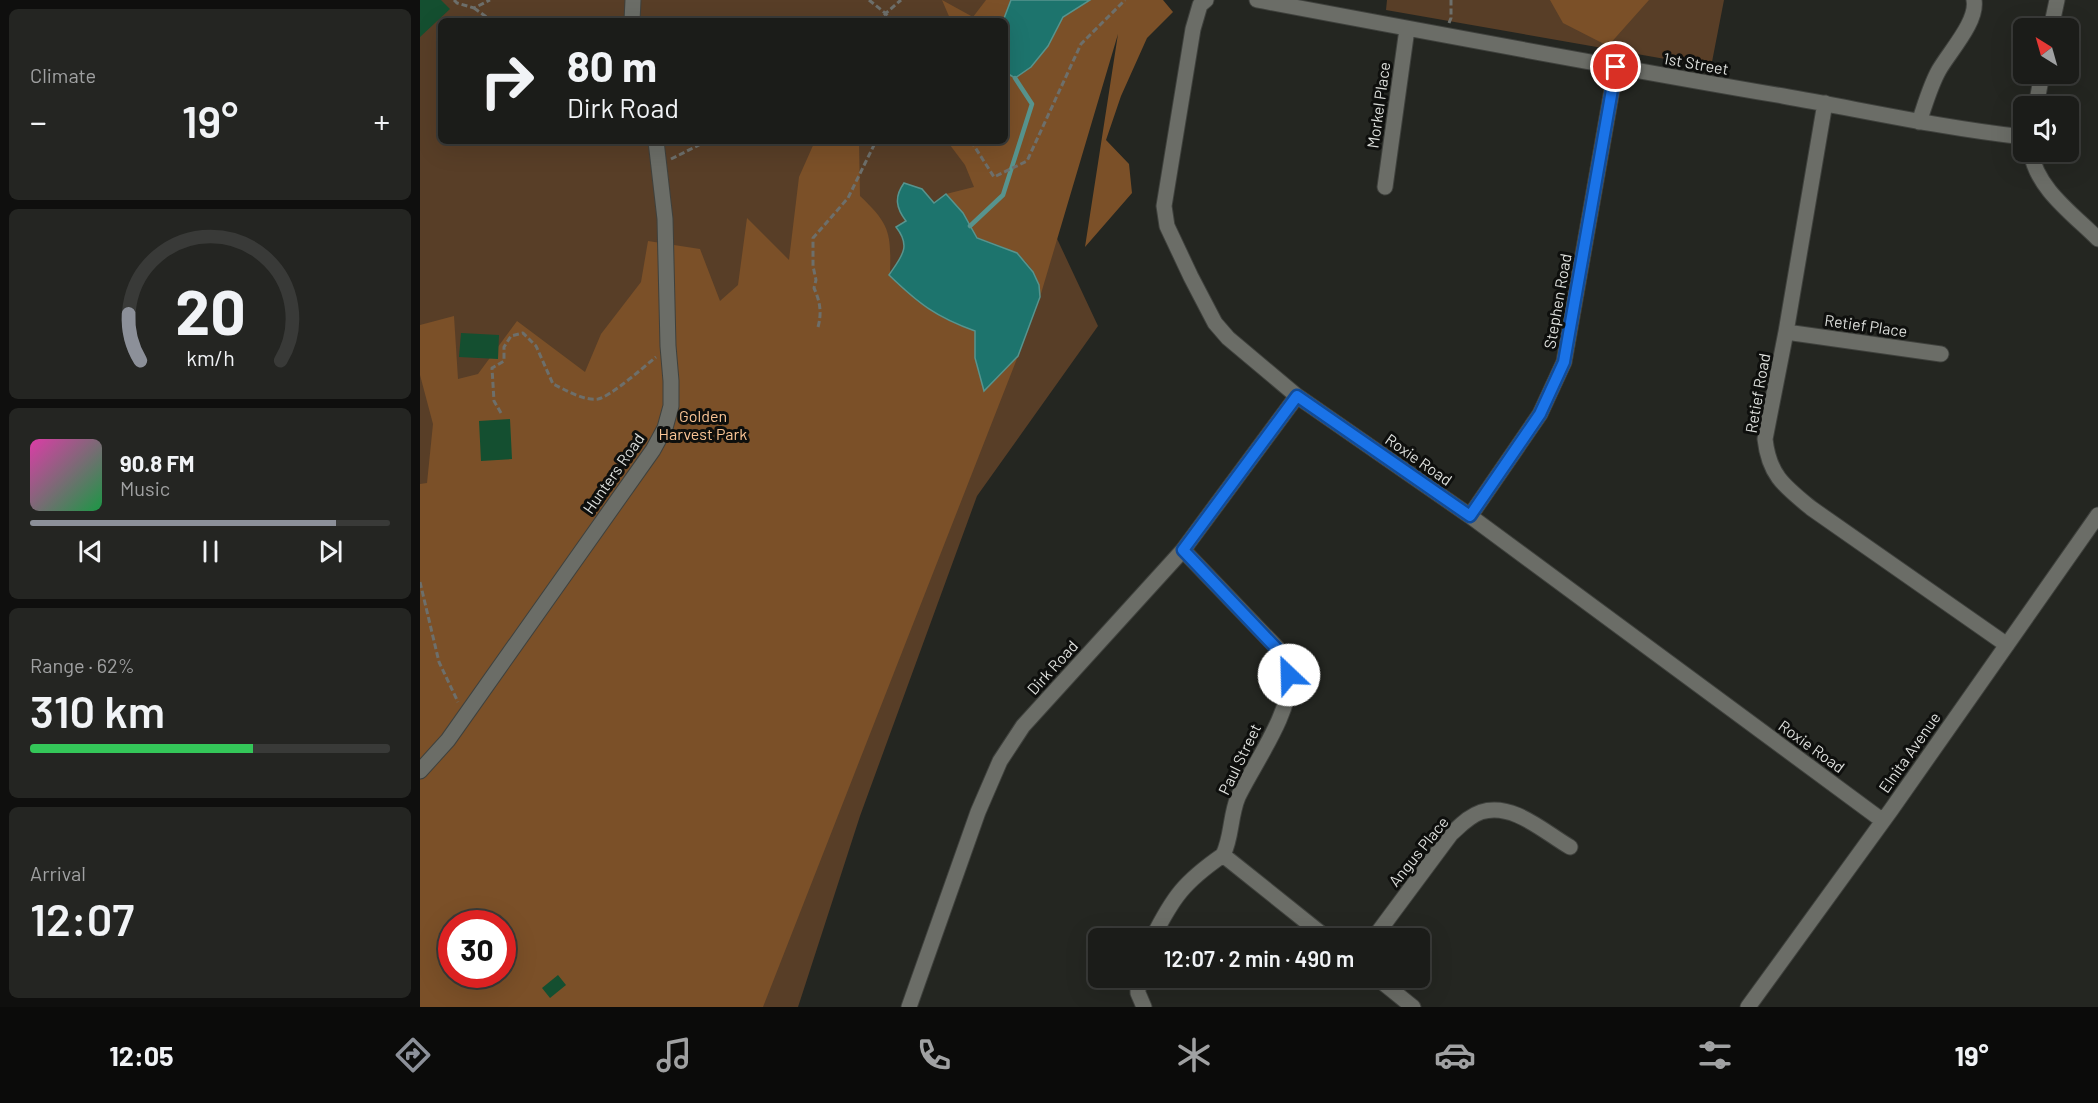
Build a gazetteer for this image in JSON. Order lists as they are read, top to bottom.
{
  "streets": {
    "street": [
      "1st Street",
      "Morkel Place",
      "Stephen Road",
      "Retief Place",
      "Retief Road",
      "Roxie Road",
      "Hunters Road",
      "Dirk Road",
      "Elnita Avenue",
      "Paul Street",
      "Angus Place"
    ]
  },
  "crossings": [
    ["1st Street", "Morkel Place"],
    ["1st Street", "Stephen Road"],
    ["1st Street", "Retief Road"],
    ["Stephen Road", "Roxie Road"],
    ["Retief Place", "Retief Road"],
    ["Retief Road", "Elnita Avenue"],
    ["Roxie Road", "Dirk Road"],
    ["Roxie Road", "Elnita Avenue"],
    ["Dirk Road", "Paul Street"]
  ],
  "parks": ["Golden Harvest Park"],
  "north": "top left",
  "page": {
    "tile": [
      "Climate",
      ["Range · 62%", "310 km"],
      ["Arrival", "12:07"]
    ],
    "turn": ["80 m", "Dirk Road"],
    "heat": ["−", "19°", "+"],
    "song": ["90.8 FM", "Music"],
    "limit": "30",
    "trip": "12:07 · 2 min · 490 m",
    "tabs": ["12:05", "19°"],
    "gauge": ["20", "km/h"]
  }
}
